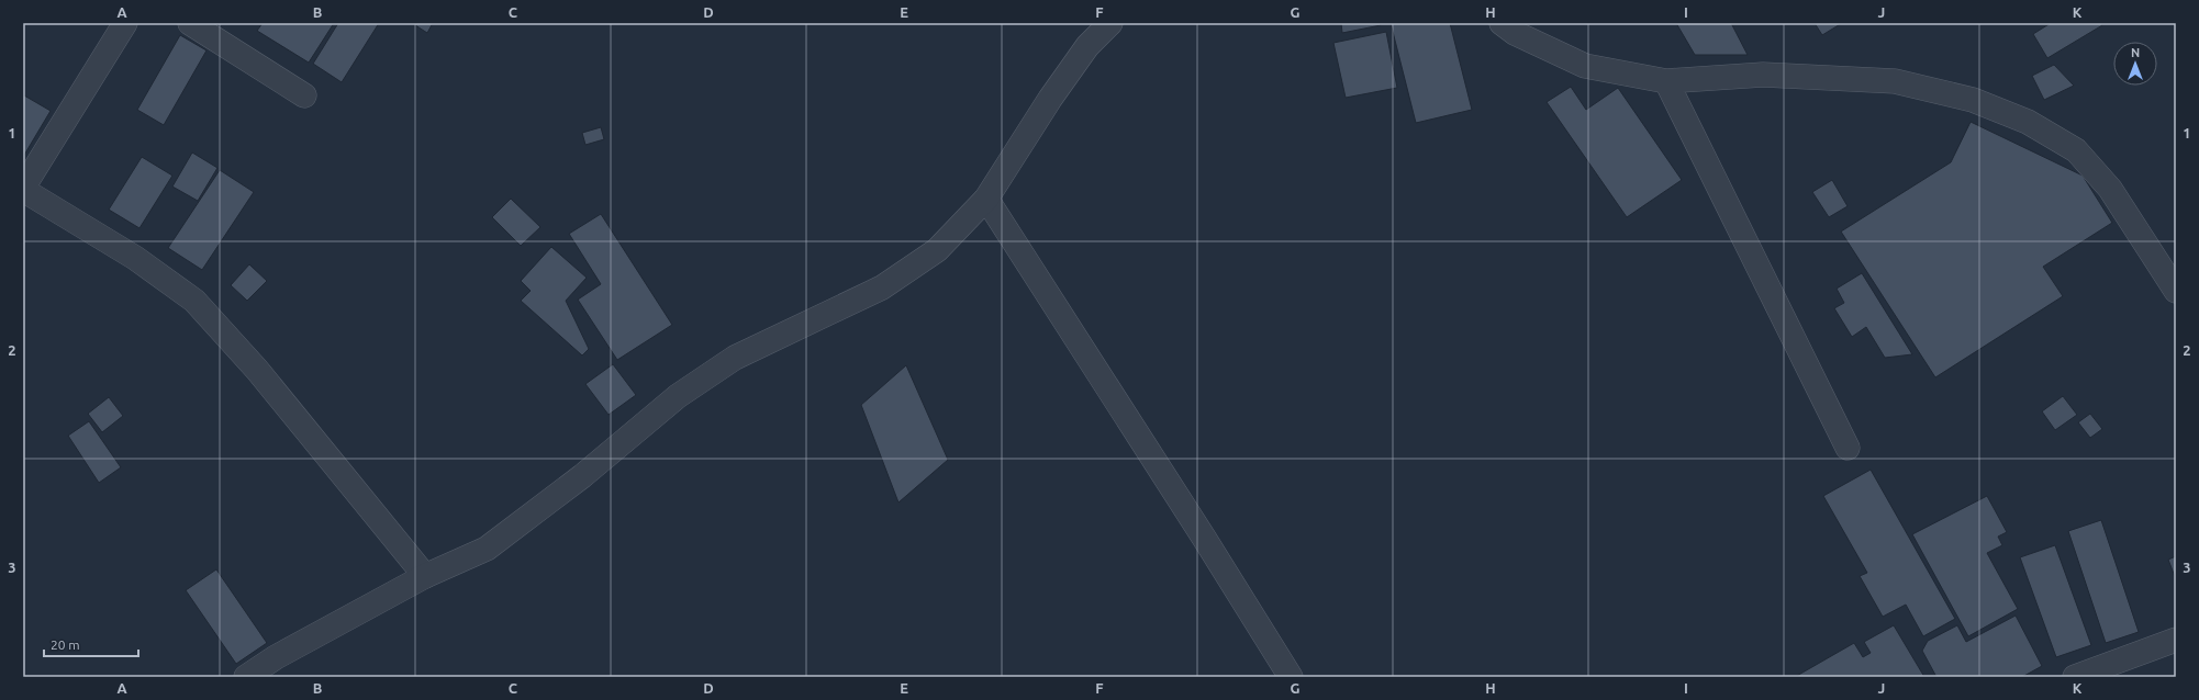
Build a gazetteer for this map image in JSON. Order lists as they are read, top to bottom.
{
  "scale_bar": "20 m",
  "north": "top",
  "grid": {
    "columns": [
      "A",
      "B",
      "C",
      "D",
      "E",
      "F",
      "G",
      "H",
      "I",
      "J",
      "K"
    ],
    "rows": ["1", "2", "3"]
  }
}
